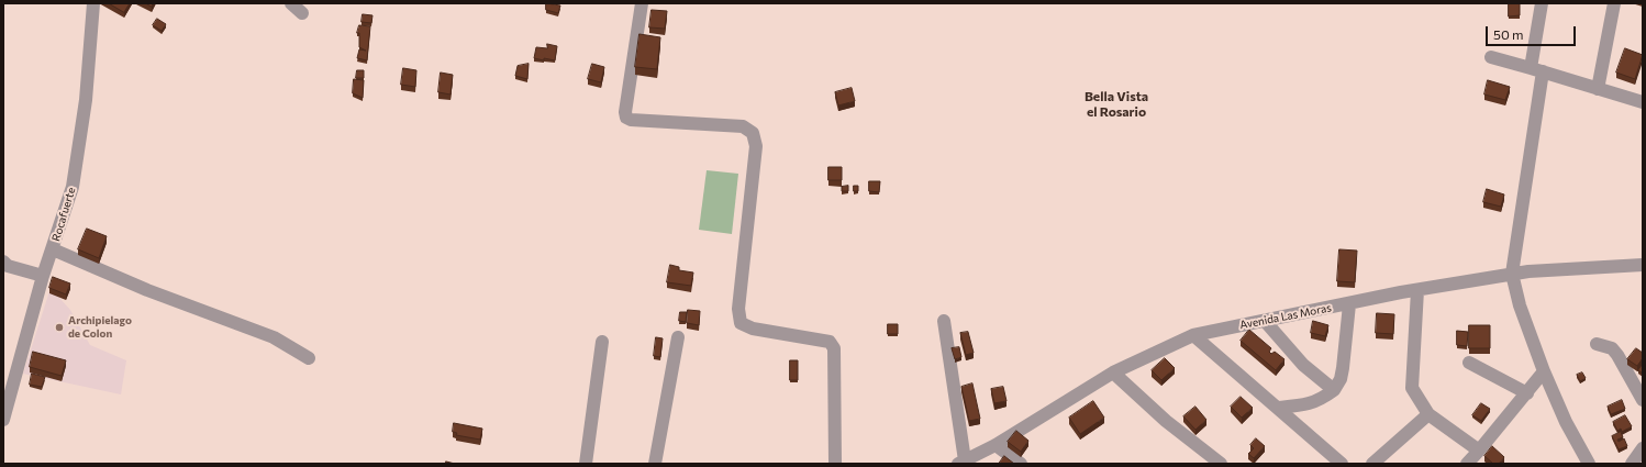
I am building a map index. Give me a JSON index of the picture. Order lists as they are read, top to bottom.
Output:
{
  "streets": {
    "street": ["Rocafuerte", "Avenida Las Moras"]
  },
  "districts": ["Bella Vista el Rosario"],
  "places": ["Archipielago de Colon"],
  "scale_bar": "50 m"
}
